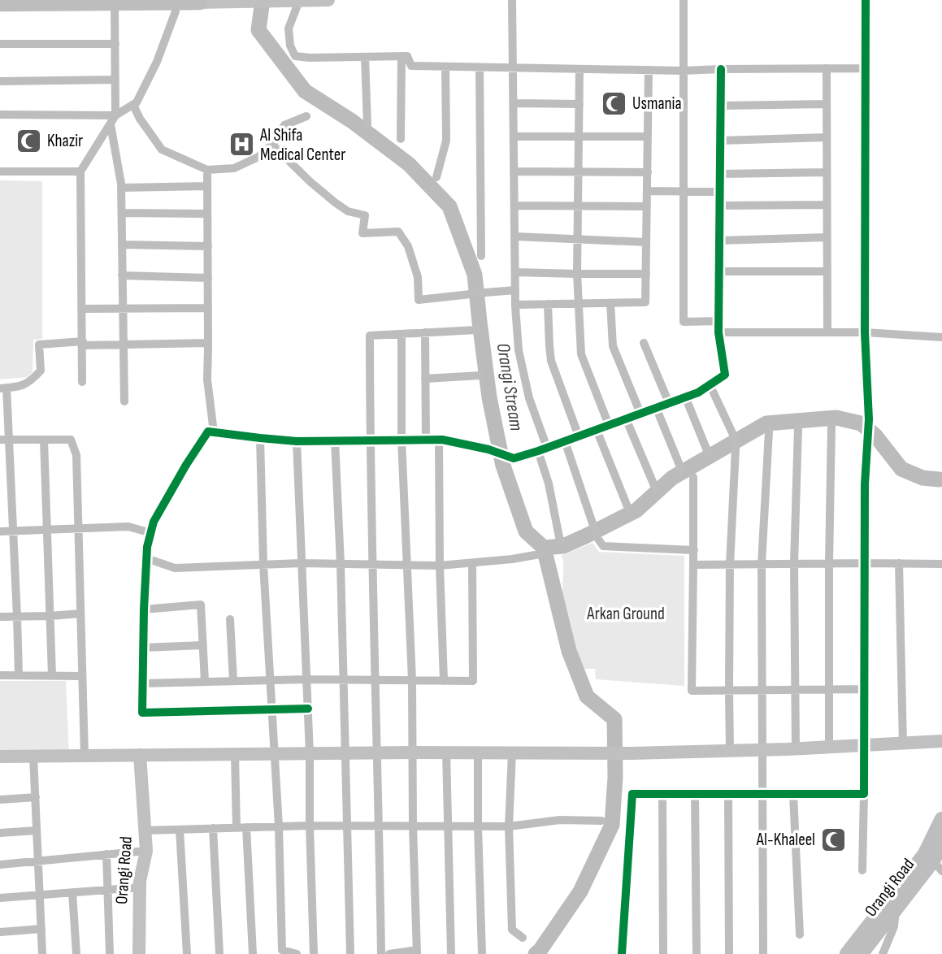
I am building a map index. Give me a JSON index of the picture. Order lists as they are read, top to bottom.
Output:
{
  "streets": {
    "main road": ["Orangi Road"]
  },
  "water": ["Orangi Stream"],
  "parks": ["Arkan Ground"],
  "places": {
    "mosque": ["Usmania", "Khazir", "Al-Khaleel"],
    "hospital": ["Al Shifa Medical Center"]
  }
}
